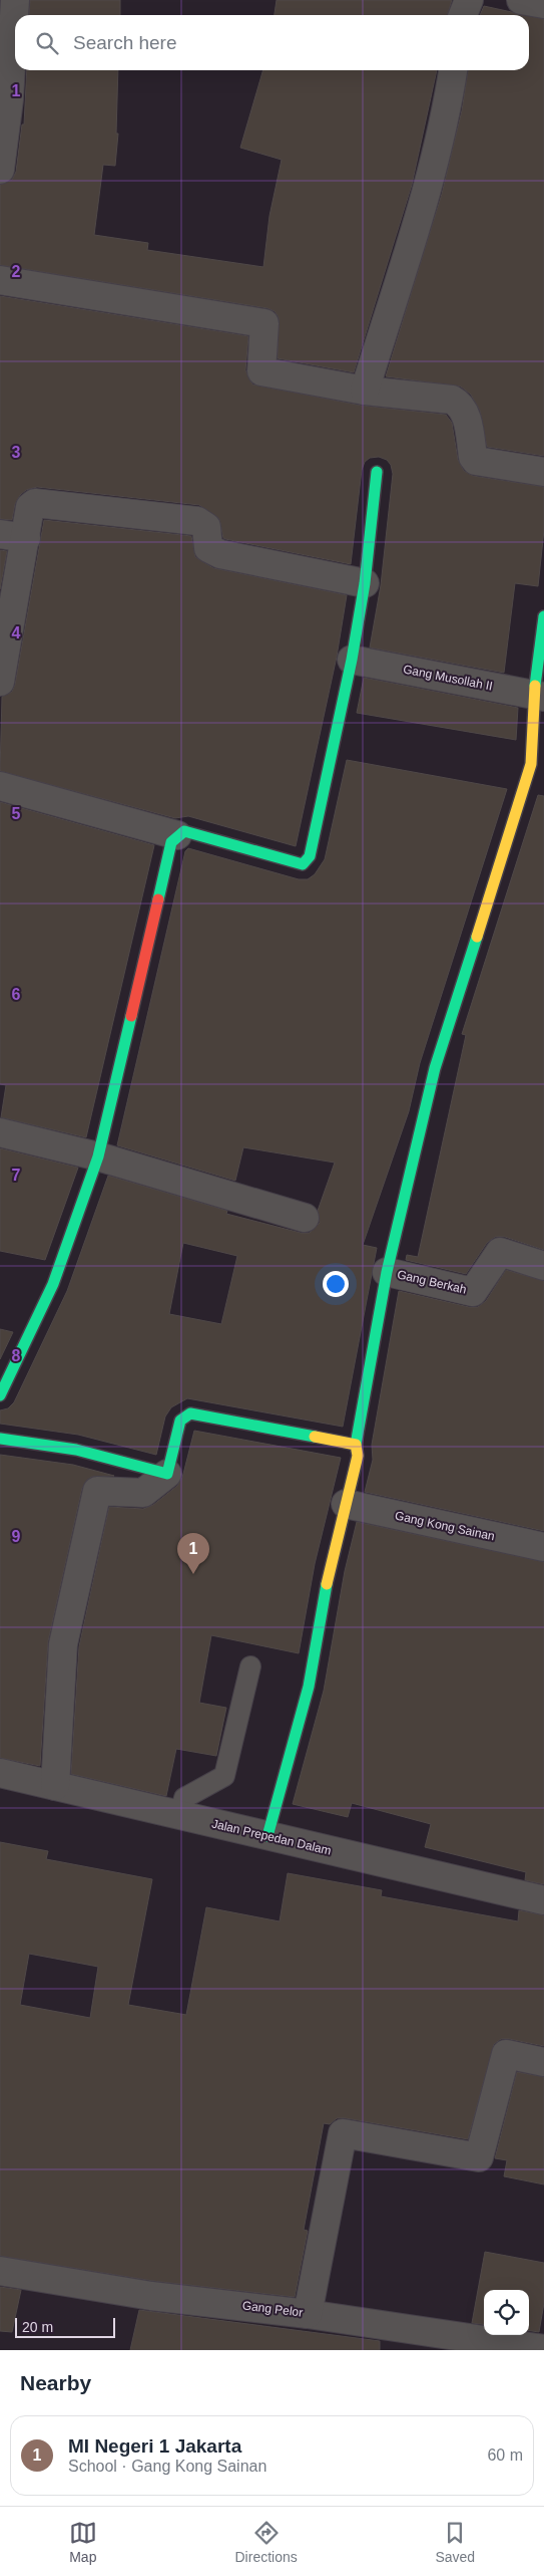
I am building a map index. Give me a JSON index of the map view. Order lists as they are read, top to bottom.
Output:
{
  "streets": {
    "street": [
      "Gang Musollah II",
      "Gang Berkah",
      "Gang Kong Sainan",
      "Jalan Prepedan Dalam",
      "Gang Pelor"
    ]
  },
  "scale_bar": "20 m",
  "page": {
    "search": "Search here",
    "pins": "1",
    "scale": "20 m",
    "heading": "Nearby",
    "list": [
      {
        "mark": "1",
        "name": "MI Negeri 1 Jakarta",
        "note": "School · Gang Kong Sainan",
        "value": "60 m"
      }
    ],
    "nav": ["Map", "Directions", "Saved"]
  },
  "grid": {
    "rows": [
      "1",
      "2",
      "3",
      "4",
      "5",
      "6",
      "7",
      "8",
      "9"
    ]
  }
}
